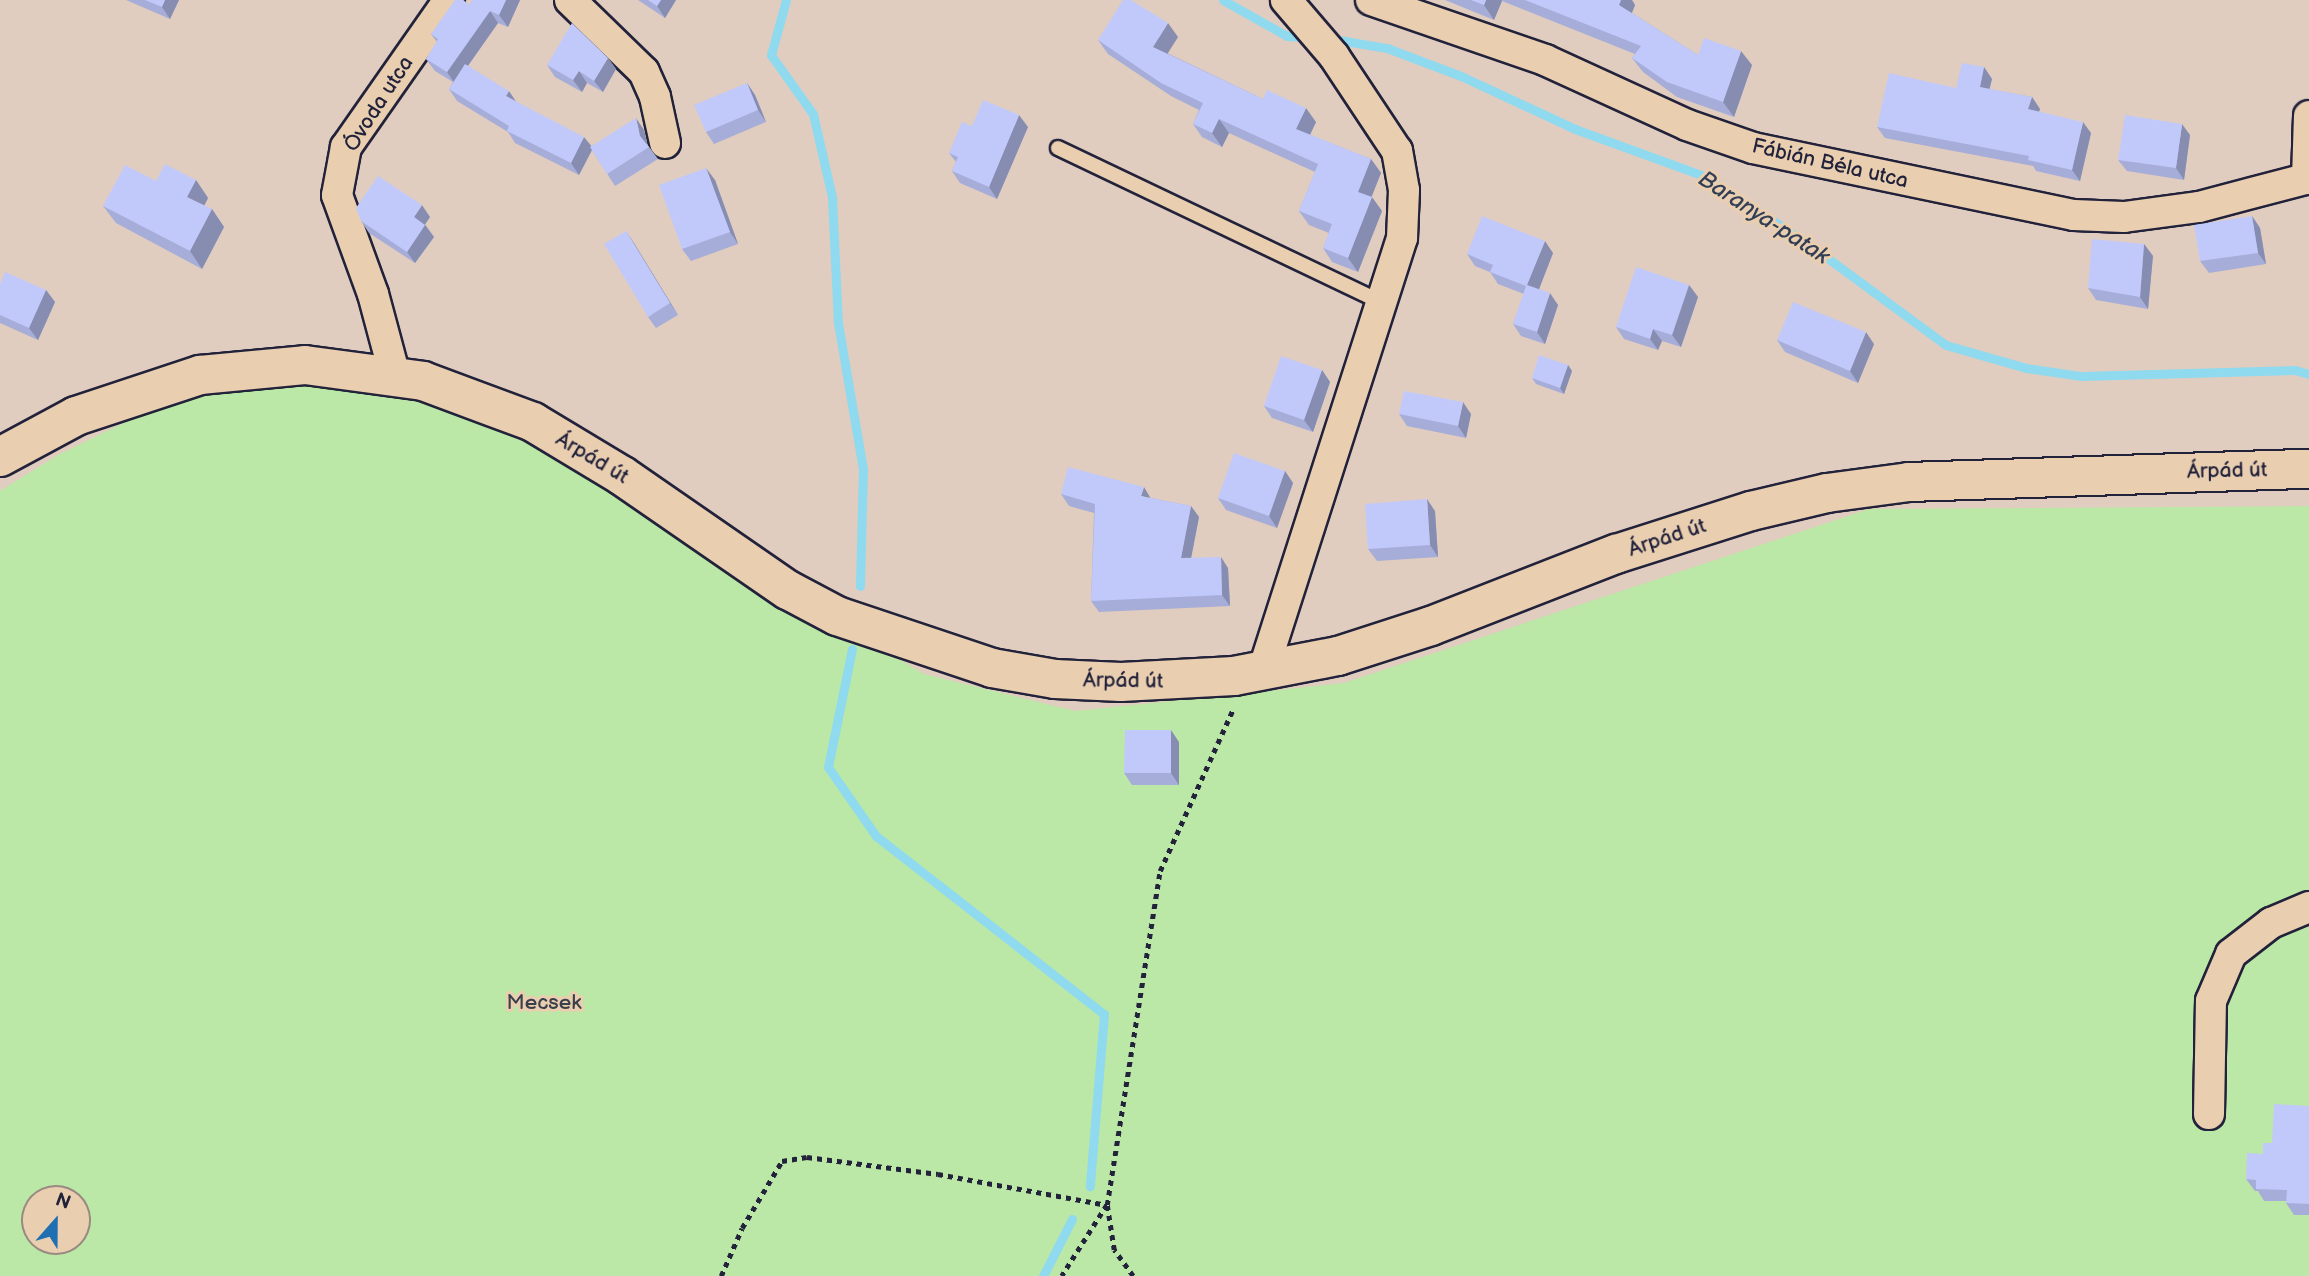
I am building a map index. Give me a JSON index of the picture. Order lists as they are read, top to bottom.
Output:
{
  "streets": {
    "main road": ["Árpád út"],
    "street": ["Óvoda utca", "Fábián Béla utca"]
  },
  "crossings": [
    ["Óvoda utca", "Árpád út"]
  ],
  "water": ["Baranya-patak"],
  "parks": ["Mecsek"],
  "north": "top"
}
